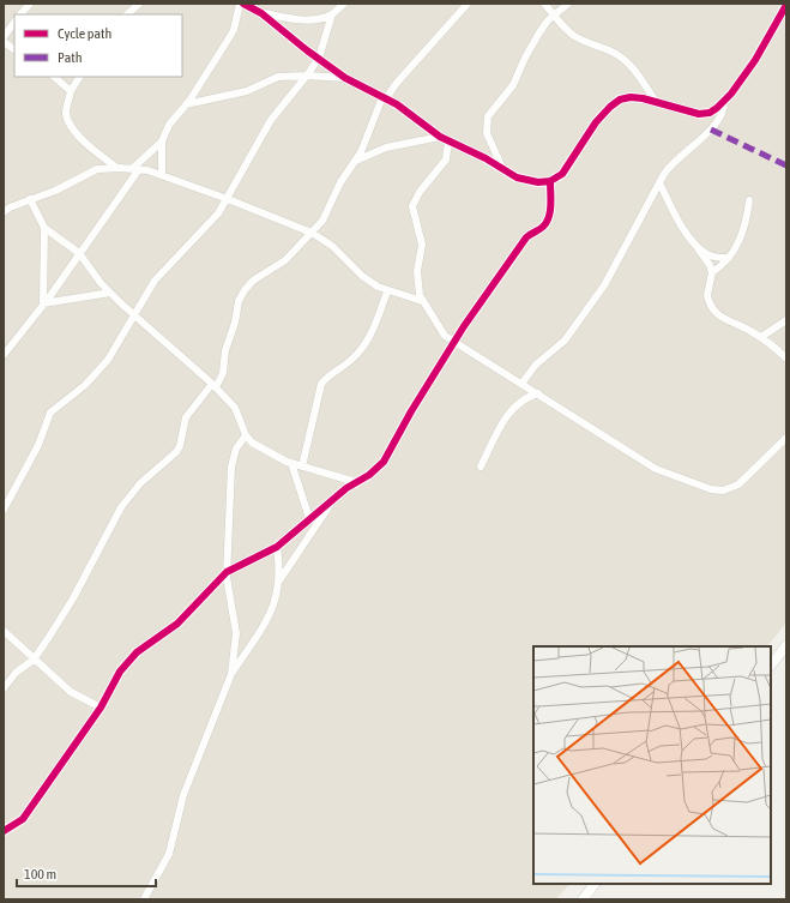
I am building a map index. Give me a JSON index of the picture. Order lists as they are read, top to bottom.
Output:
{
  "legend": ["Cycle path", "Path"],
  "scale_bar": "100 m"
}
